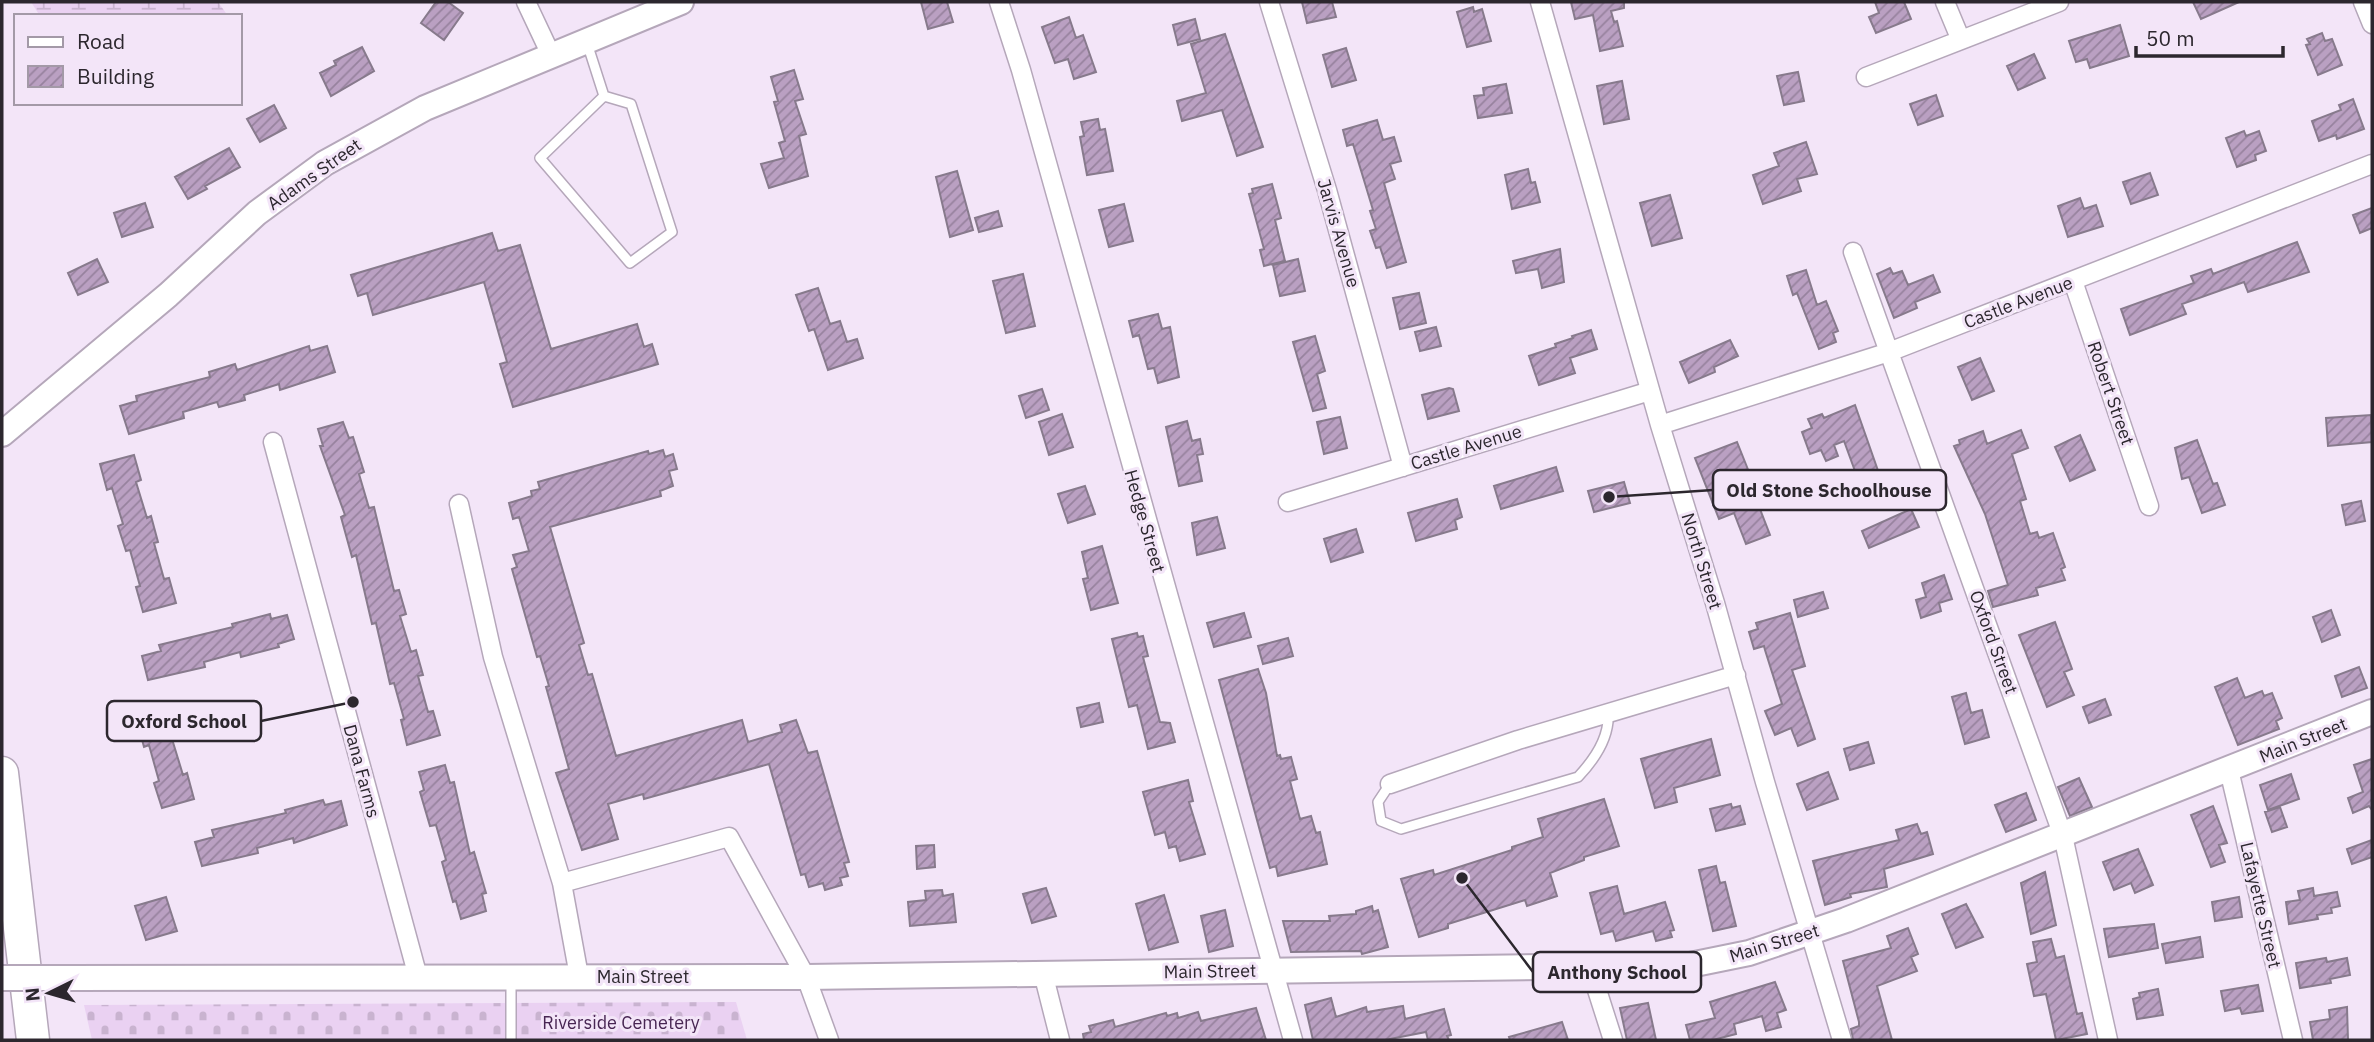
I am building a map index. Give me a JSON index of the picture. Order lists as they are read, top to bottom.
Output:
{
  "streets": {
    "main road": ["Adams Street", "Main Street"],
    "street": [
      "Jarvis Avenue",
      "Castle Avenue",
      "Robert Street",
      "Hedge Street",
      "North Street",
      "Oxford Street",
      "Dana Farms",
      "Lafayette Street"
    ]
  },
  "crossings": [
    ["Jarvis Avenue", "Castle Avenue"],
    ["Castle Avenue", "Robert Street"],
    ["Castle Avenue", "North Street"],
    ["Castle Avenue", "Oxford Street"],
    ["Hedge Street", "Main Street"],
    ["North Street", "Main Street"],
    ["Oxford Street", "Main Street"],
    ["Main Street", "Dana Farms"],
    ["Main Street", "Lafayette Street"]
  ],
  "parks": ["Riverside Cemetery"],
  "places": ["Old Stone Schoolhouse", "Oxford School", "Anthony School"],
  "legend": ["Road", "Building"],
  "scale_bar": "50 m",
  "north": "left"
}
